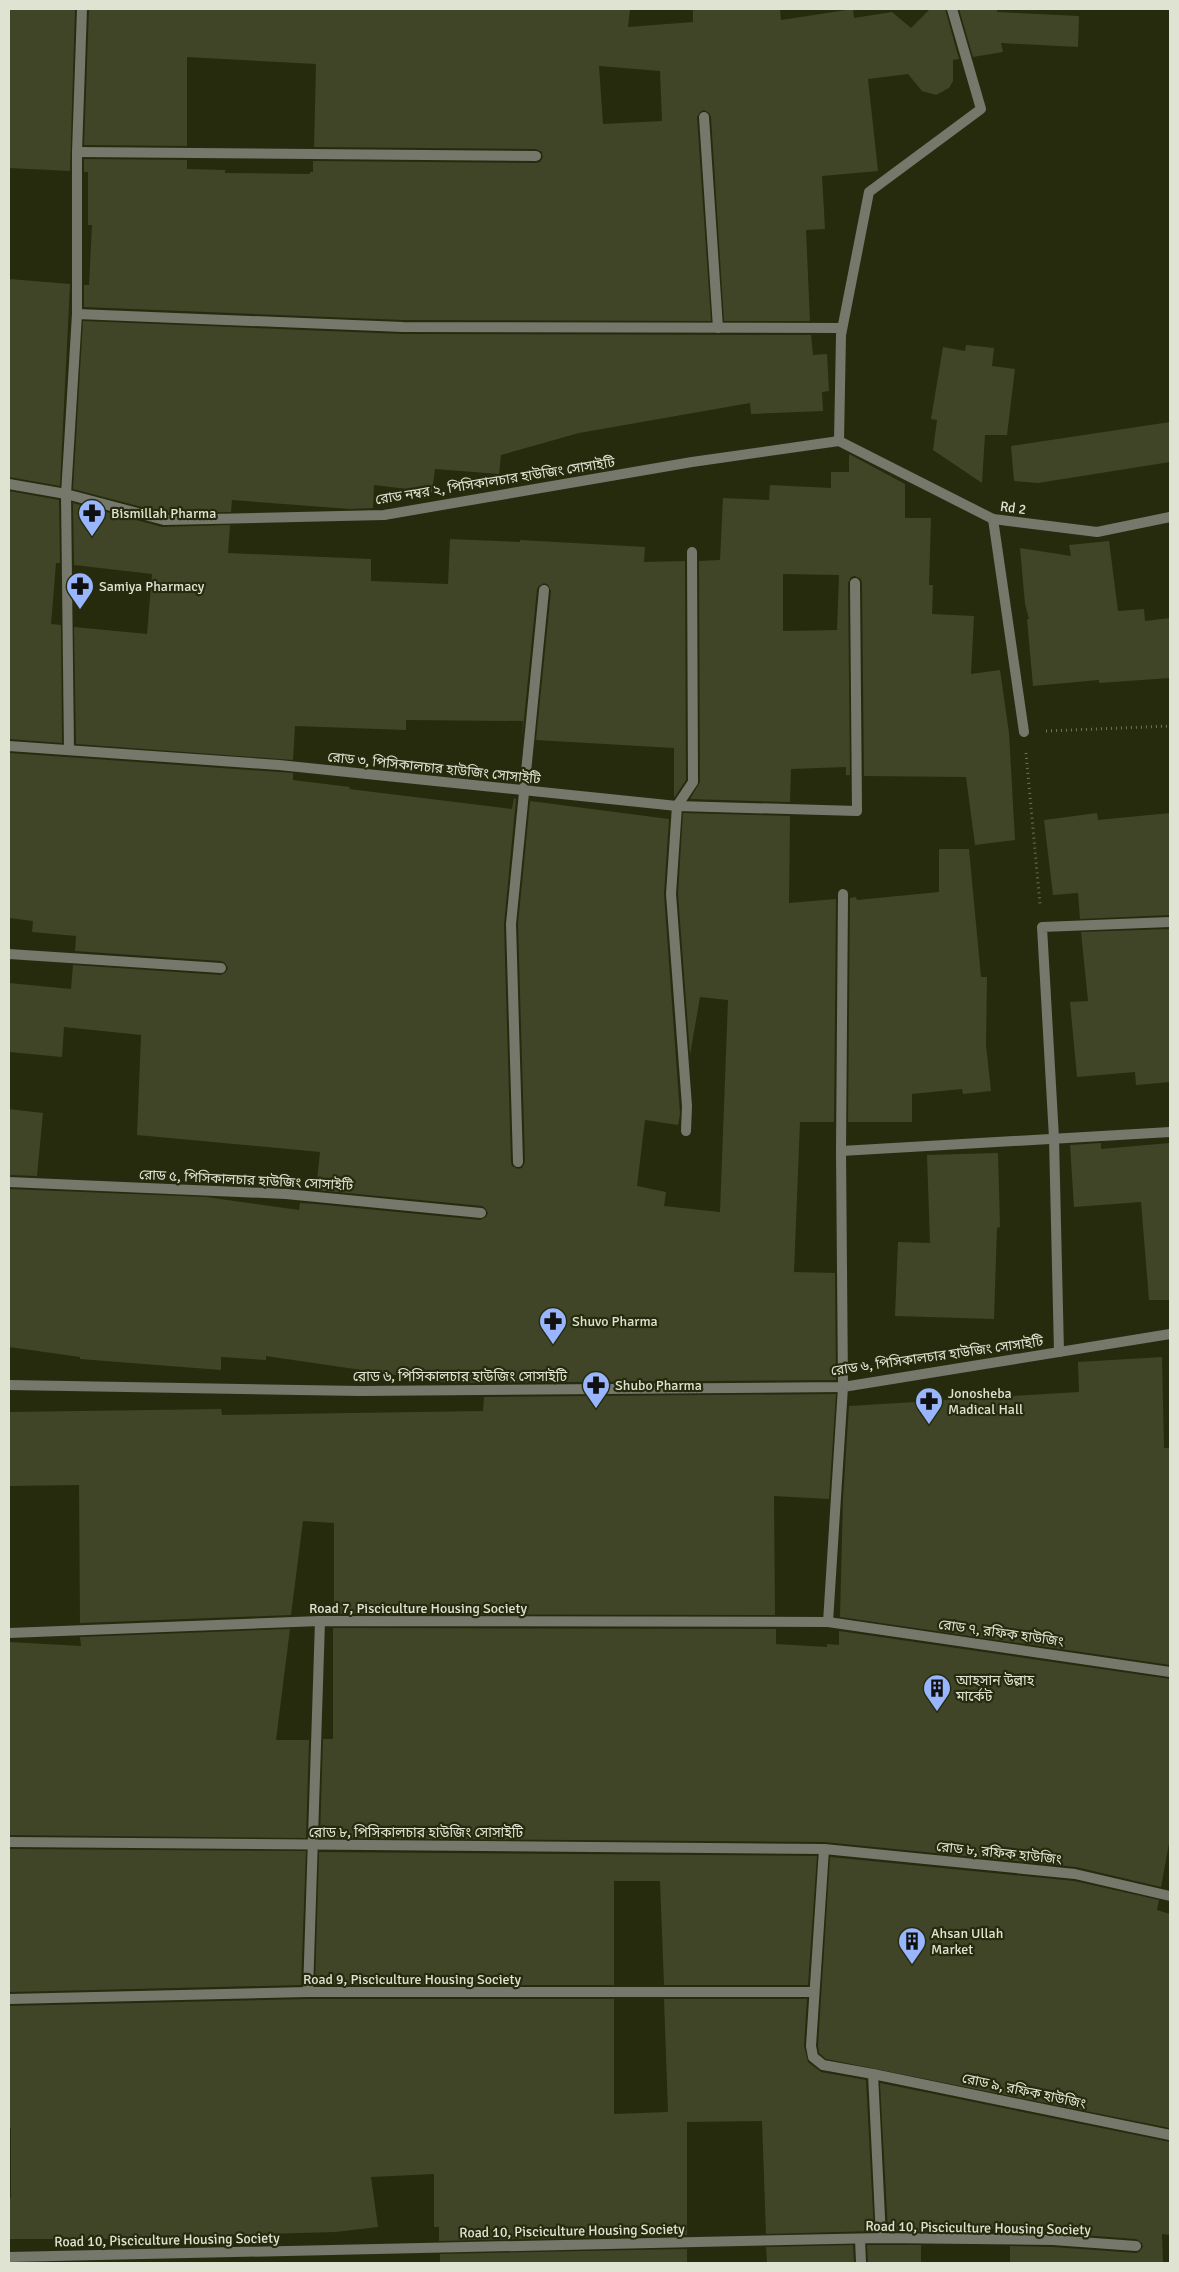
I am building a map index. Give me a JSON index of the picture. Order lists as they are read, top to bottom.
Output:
{
  "streets": {
    "street": [
      "রোড নম্বর ২, পিসিকালচার হাউজিং সোসাইটি",
      "Rd 2",
      "রোড ৩, পিসিকালচার হাউজিং সোসাইটি",
      "রোড ৫, পিসিকালচার হাউজিং সোসাইটি",
      "রোড ৬, পিসিকালচার হাউজিং সোসাইটি",
      "Road 7, Pisciculture Housing Society",
      "রোড ৭, রফিক হাউজিং",
      "রোড ৮, পিসিকালচার হাউজিং সোসাইটি",
      "রোড ৮, রফিক হাউজিং",
      "Road 9, Pisciculture Housing Society",
      "রোড ৯, রফিক হাউজিং",
      "Road 10, Pisciculture Housing Society"
    ]
  },
  "crossings": [
    ["রোড নম্বর ২, পিসিকালচার হাউজিং সোসাইটি", "Rd 2"],
    ["Road 7, Pisciculture Housing Society", "রোড ৭, রফিক হাউজিং"],
    ["রোড ৮, পিসিকালচার হাউজিং সোসাইটি", "রোড ৮, রফিক হাউজিং"],
    ["Road 9, Pisciculture Housing Society", "রোড ৯, রফিক হাউজিং"]
  ],
  "places": {
    "pharmacy": [
      "Bismillah Pharma",
      "Samiya Pharmacy",
      "Shuvo Pharma",
      "Shubo Pharma",
      "Jonosheba Madical Hall"
    ],
    "building": ["আহসান উল্লাহ মার্কেট", "Ahsan Ullah Market"]
  }
}
